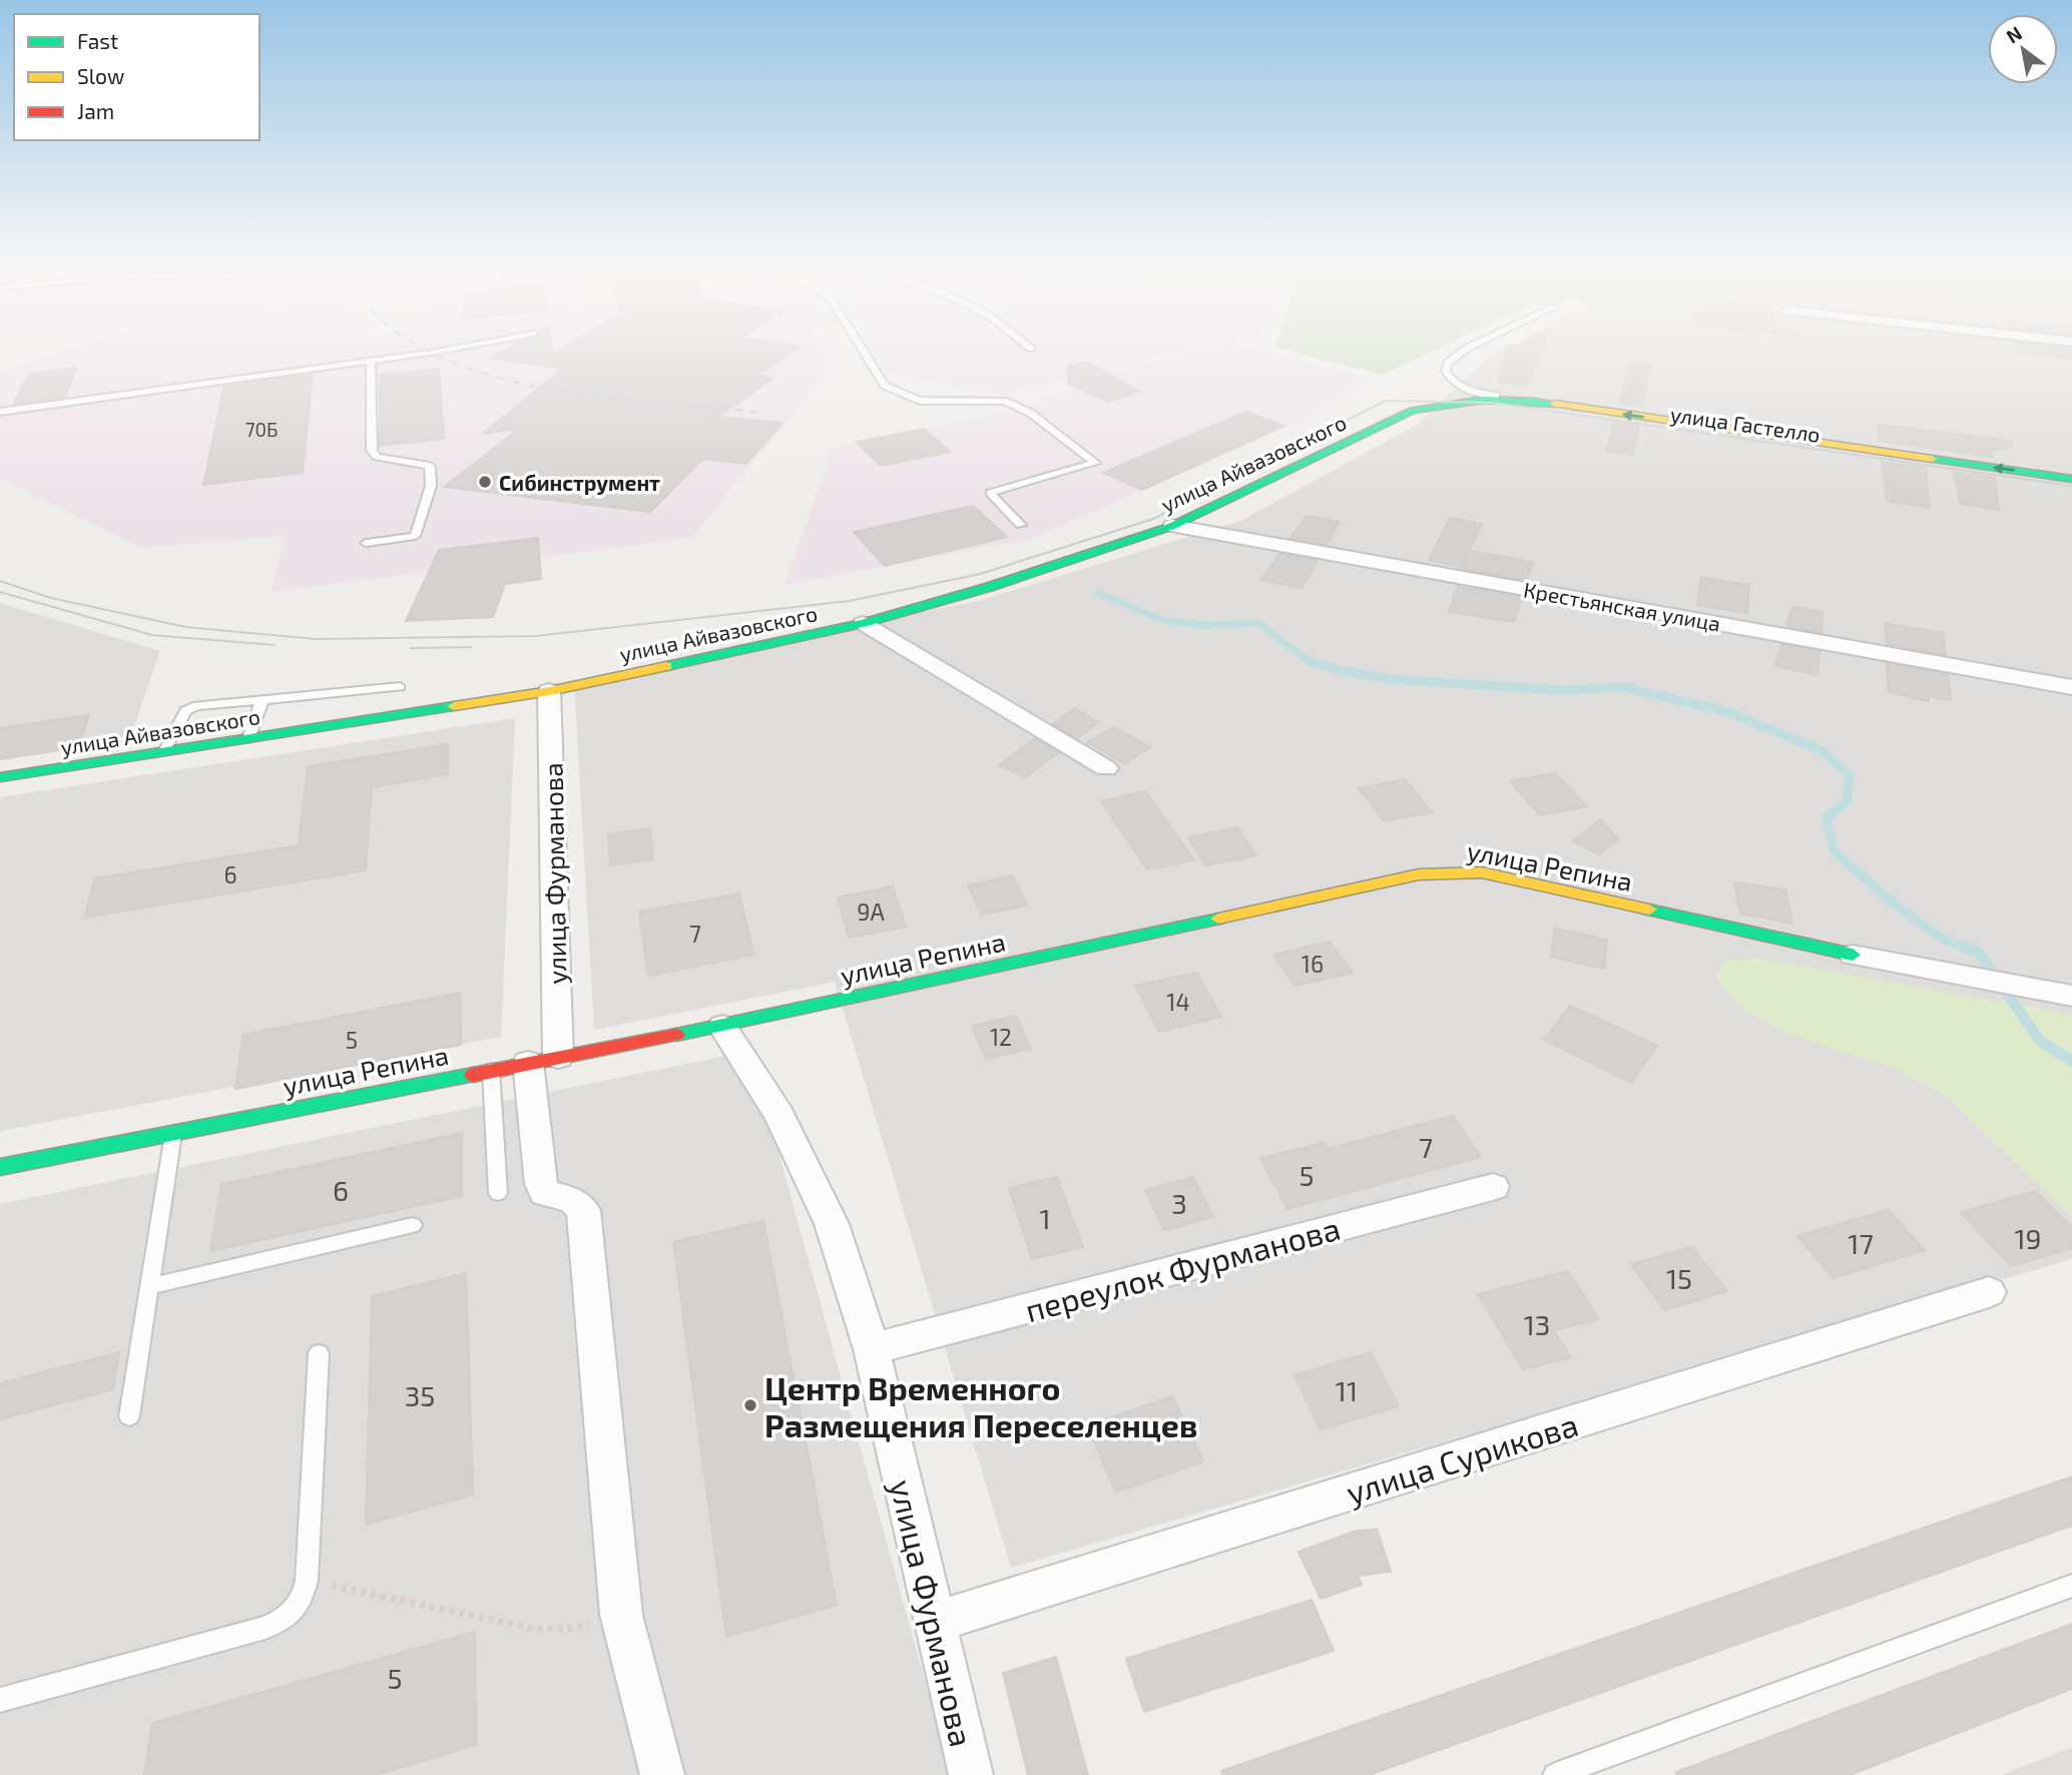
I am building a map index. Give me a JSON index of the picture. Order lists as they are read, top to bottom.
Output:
{
  "streets": {
    "street": [
      "улица Гастелло",
      "улица Айвазовского",
      "Крестьянская улица",
      "улица Репина",
      "улица Фурманова",
      "переулок Фурманова",
      "улица Сурикова"
    ]
  },
  "crossings": [
    ["улица Гастелло", "улица Айвазовского"],
    ["улица Айвазовского", "Крестьянская улица"],
    ["улица Айвазовского", "улица Фурманова"],
    ["улица Репина", "улица Фурманова"],
    ["улица Фурманова", "переулок Фурманова"],
    ["улица Фурманова", "улица Сурикова"]
  ],
  "places": ["Сибинструмент", "Центр Временного Размещения Переселенцев"],
  "house_numbers": [
    "70Б",
    "6",
    "9А",
    "7",
    "16",
    "14",
    "12",
    "5",
    "7",
    "5",
    "6",
    "3",
    "1",
    "19",
    "17",
    "15",
    "13",
    "11",
    "35",
    "5"
  ],
  "legend": ["Fast", "Slow", "Jam"],
  "north": "top left"
}
